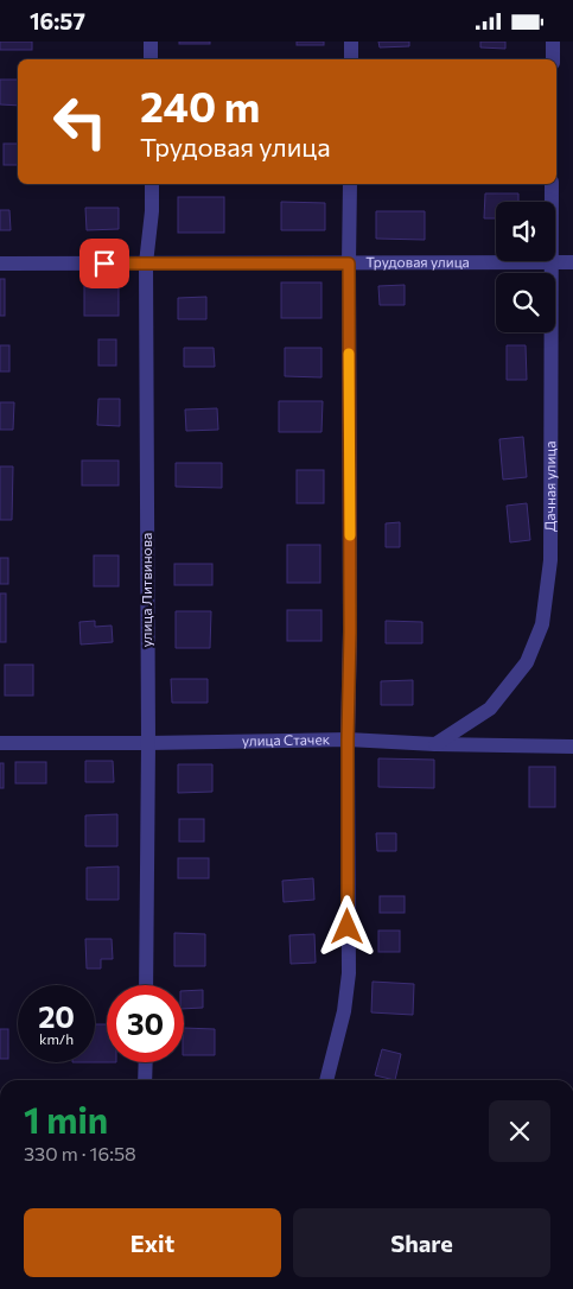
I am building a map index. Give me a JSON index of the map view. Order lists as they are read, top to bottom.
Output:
{
  "streets": {
    "street": [
      "Трудовая улица",
      "Дачная улица",
      "улица Литвинова",
      "улица Стачек"
    ]
  },
  "crossings": [
    ["Трудовая улица", "Дачная улица"],
    ["Трудовая улица", "улица Литвинова"],
    ["Дачная улица", "улица Стачек"],
    ["улица Литвинова", "улица Стачек"]
  ],
  "page": {
    "status": "16:57",
    "turn": ["240 m", "Трудовая улица"],
    "speed": "20 km/h",
    "limit": "30",
    "heading": ["1 min", "330 m · 16:58"],
    "buttons": ["Exit", "Share"]
  }
}
